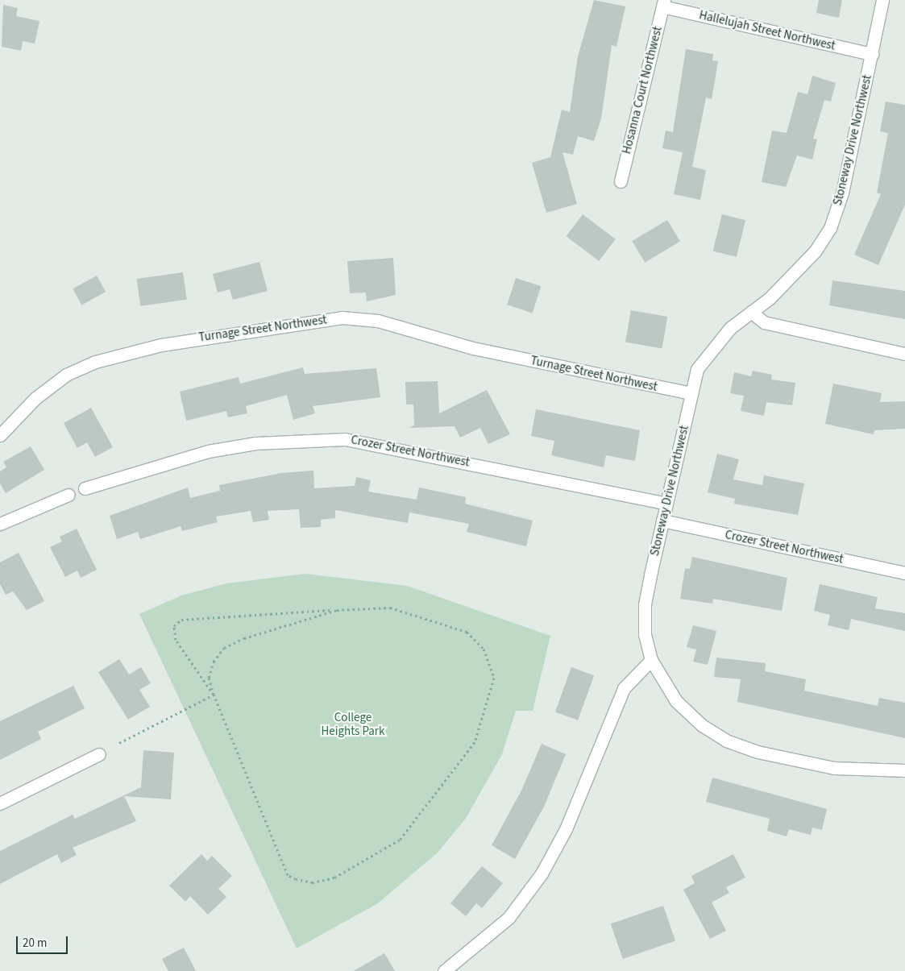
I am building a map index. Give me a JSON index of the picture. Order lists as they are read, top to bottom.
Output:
{
  "streets": {
    "street": [
      "Hallelujah Street Northwest",
      "Hosanna Court Northwest",
      "Stoneway Drive Northwest",
      "Turnage Street Northwest",
      "Crozer Street Northwest"
    ]
  },
  "crossings": [
    ["Hallelujah Street Northwest", "Hosanna Court Northwest"],
    ["Hallelujah Street Northwest", "Stoneway Drive Northwest"],
    ["Stoneway Drive Northwest", "Turnage Street Northwest"],
    ["Stoneway Drive Northwest", "Crozer Street Northwest"]
  ],
  "parks": ["College Heights Park"],
  "scale_bar": "20 m"
}
